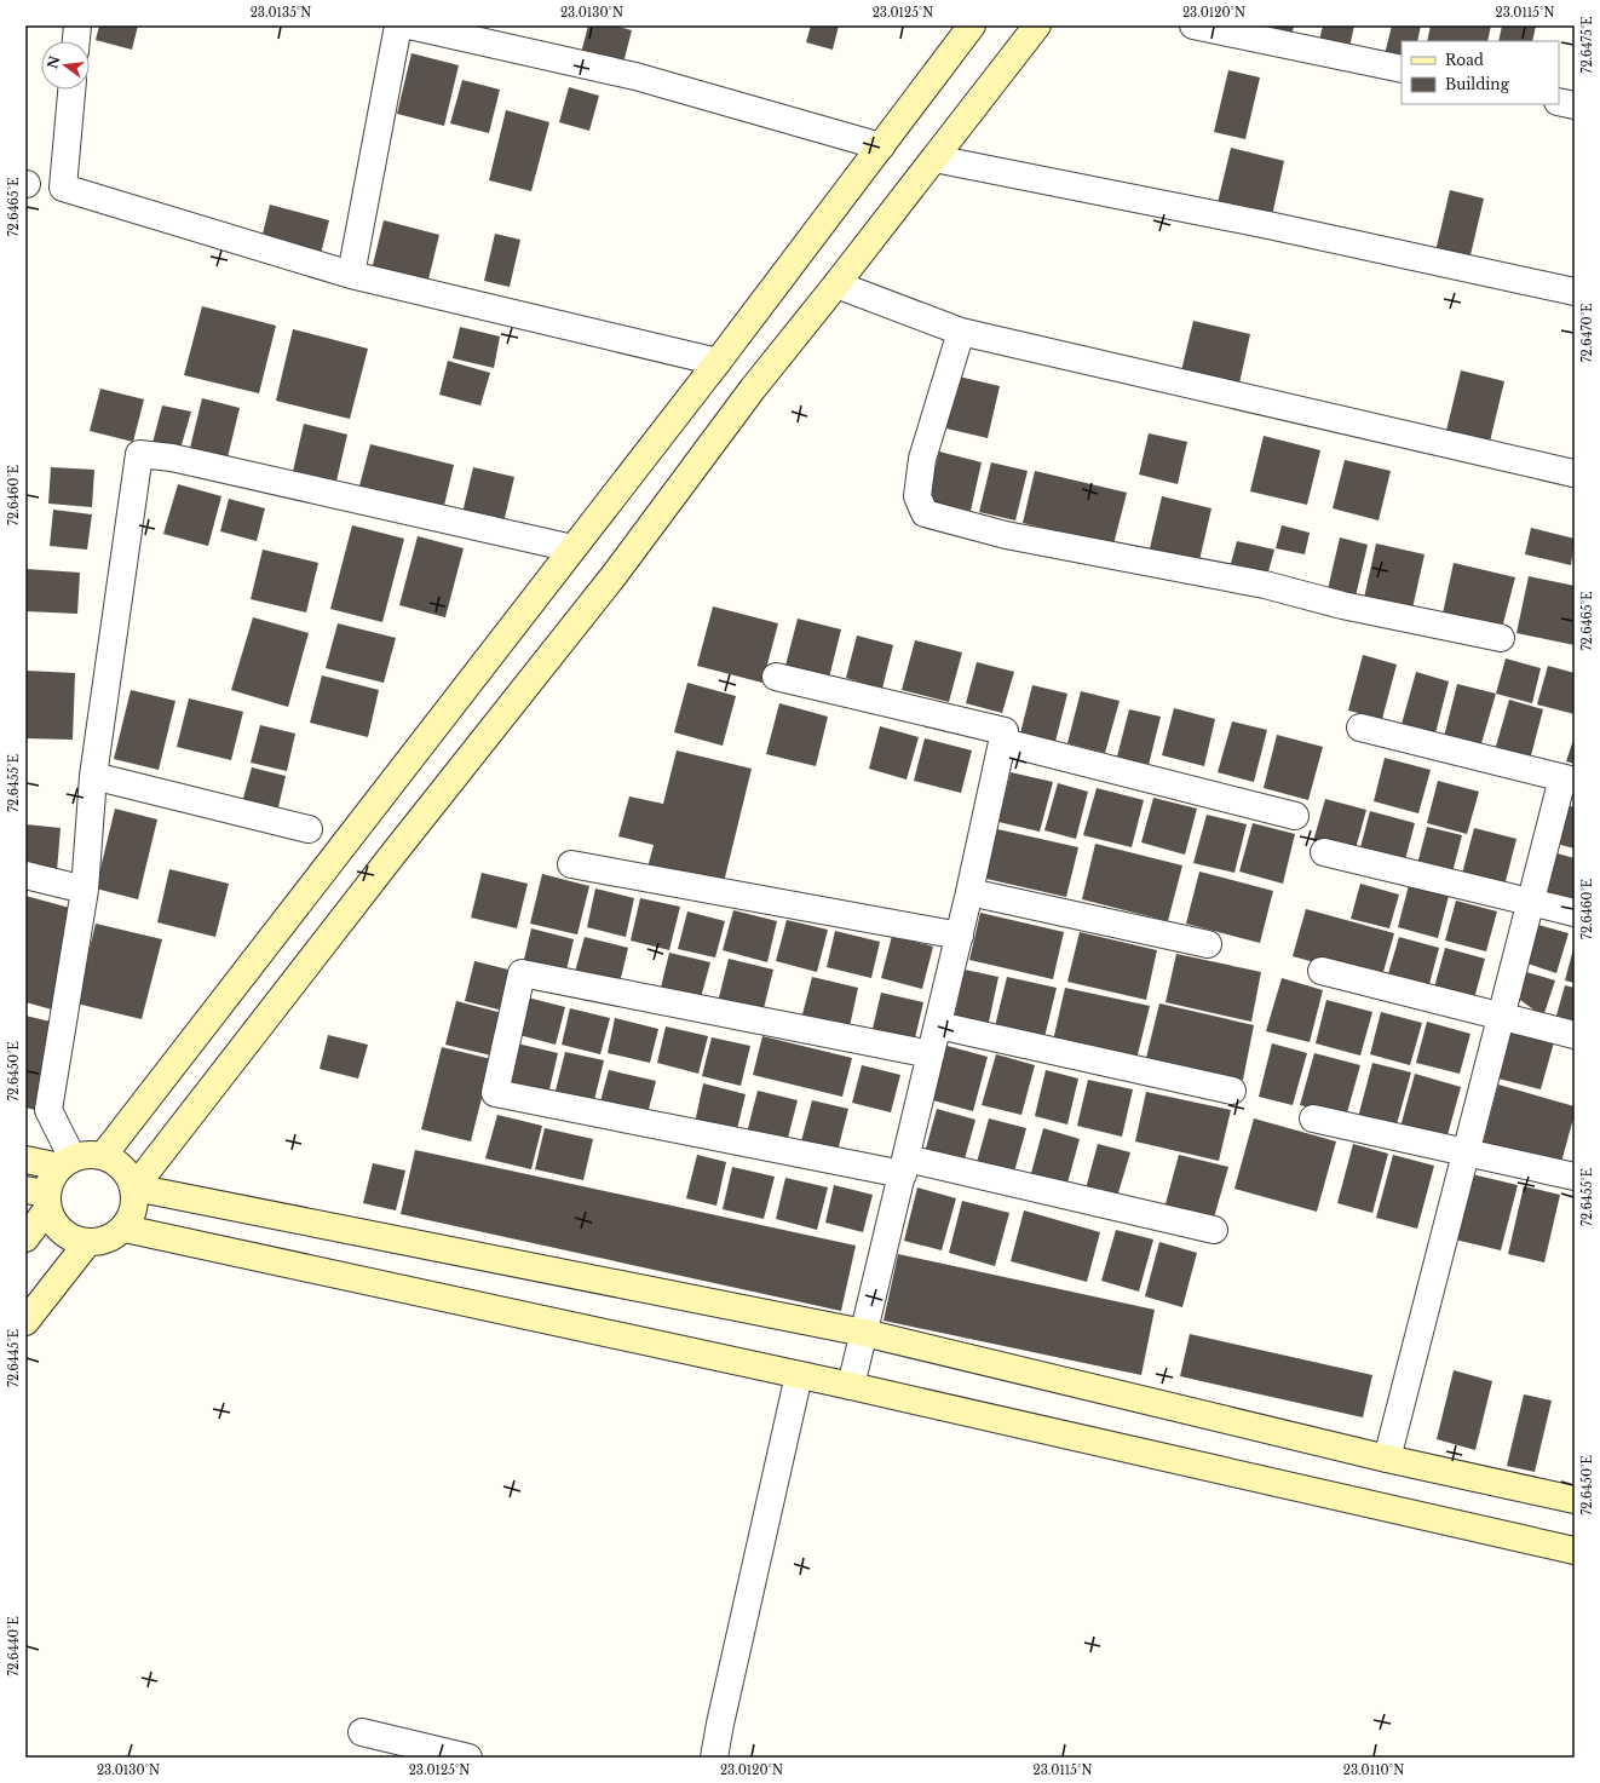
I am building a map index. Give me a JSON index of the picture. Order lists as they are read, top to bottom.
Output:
{
  "legend": ["Road", "Building"],
  "north": "left",
  "coordinates": [
    "23.0135°N",
    "23.0130°N",
    "23.0125°N",
    "23.0120°N",
    "23.0115°N",
    "72.6475°E",
    "72.6465°E",
    "72.6470°E",
    "72.6460°E",
    "72.6455°E",
    "72.6450°E",
    "72.6445°E",
    "72.6440°E",
    "23.0110°N"
  ]
}
